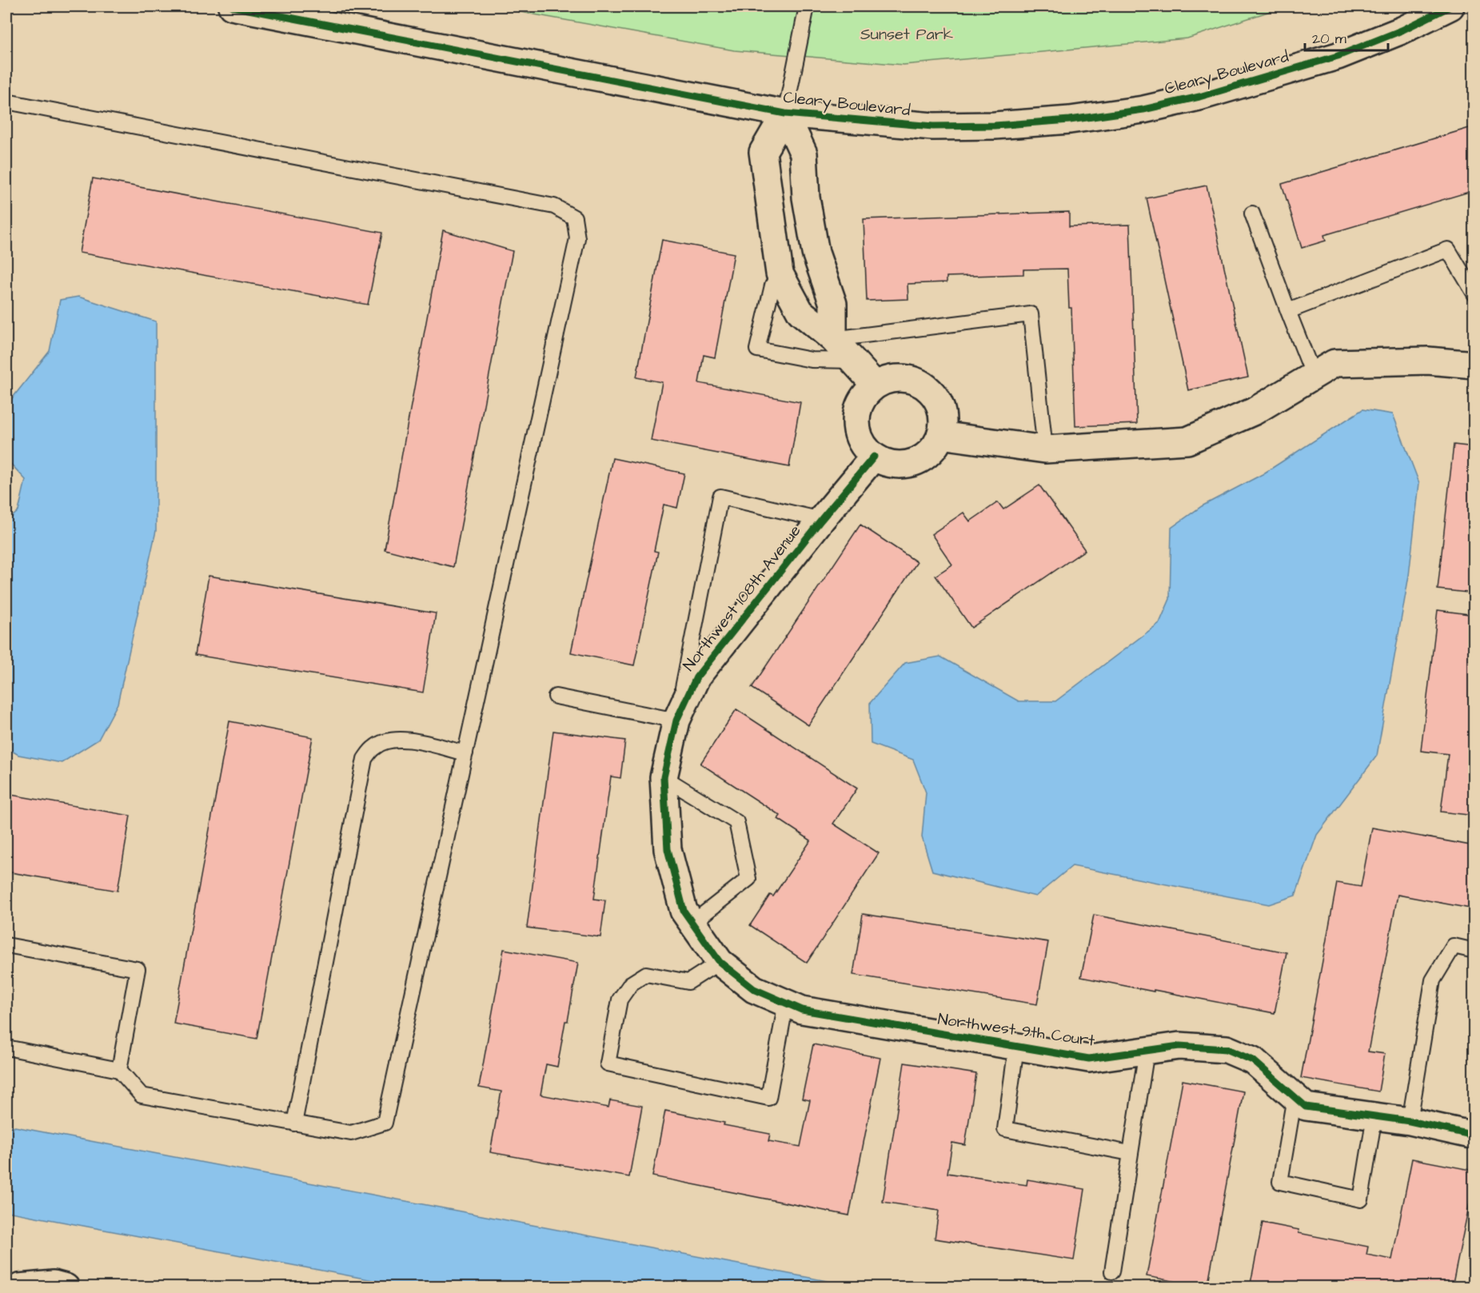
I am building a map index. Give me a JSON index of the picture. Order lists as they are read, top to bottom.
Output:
{
  "streets": {
    "street": ["Cleary Boulevard", "Northwest 108th Avenue", "Northwest 9th Court"]
  },
  "crossings": [
    ["Northwest 108th Avenue", "Northwest 9th Court"]
  ],
  "parks": ["Sunset Park"],
  "scale_bar": "20 m"
}
